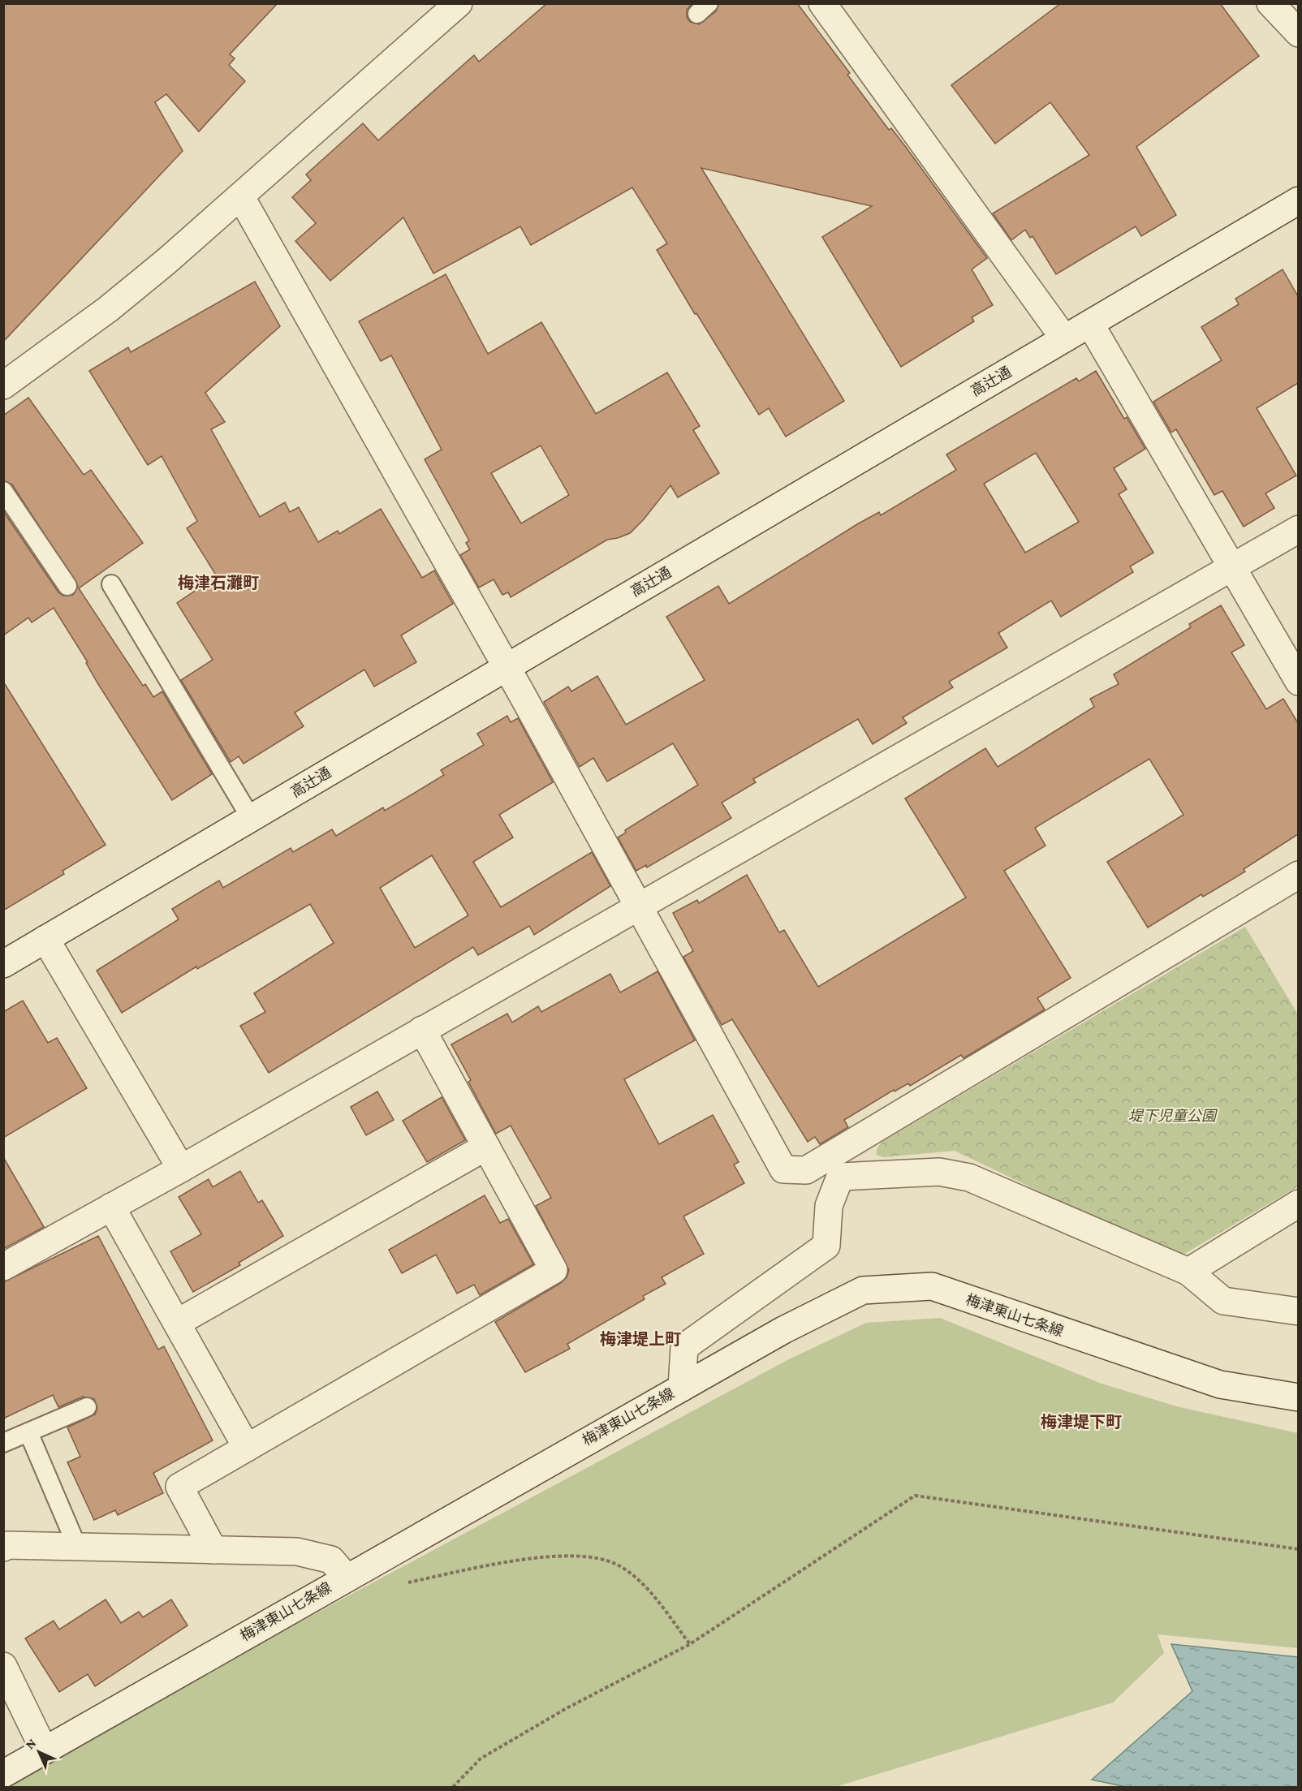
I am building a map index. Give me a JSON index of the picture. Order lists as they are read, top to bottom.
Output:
{
  "streets": {
    "street": ["高辻通", "梅津東山七条線"]
  },
  "districts": ["梅津石灘町", "梅津堤上町", "梅津堤下町"],
  "parks": ["堤下児童公園"],
  "north": "top left"
}
